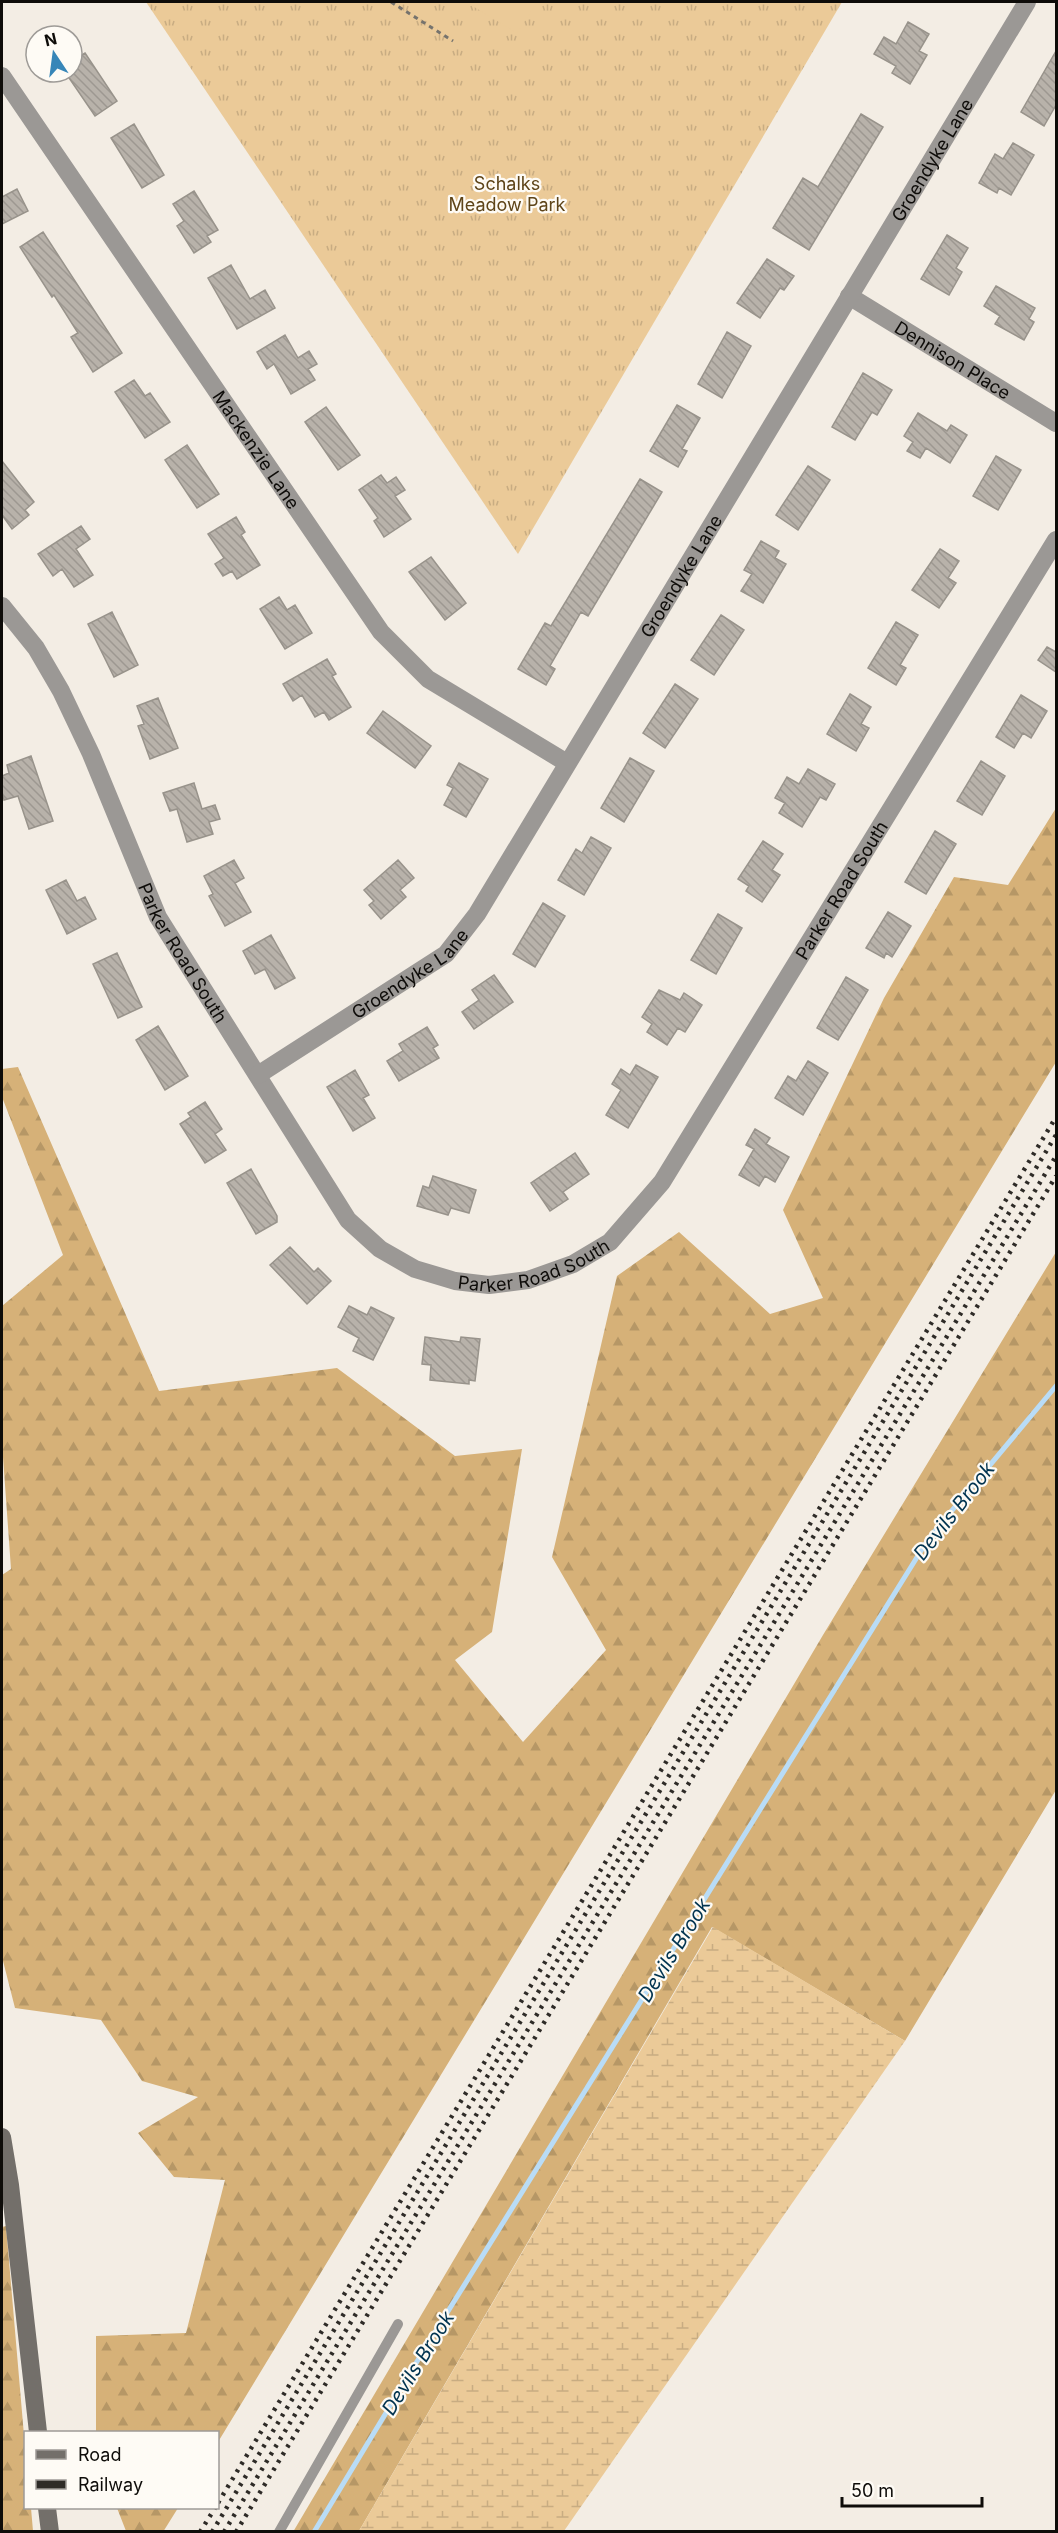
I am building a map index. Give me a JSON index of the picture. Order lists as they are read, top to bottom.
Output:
{
  "streets": {
    "street": [
      "Groendyke Lane",
      "Dennison Place",
      "Mackenzie Lane",
      "Parker Road South"
    ]
  },
  "crossings": [
    ["Groendyke Lane", "Dennison Place"],
    ["Groendyke Lane", "Mackenzie Lane"],
    ["Groendyke Lane", "Parker Road South"]
  ],
  "water": ["Devils Brook"],
  "parks": ["Schalks Meadow Park"],
  "legend": ["Road", "Railway"],
  "scale_bar": "50 m",
  "north": "top"
}
